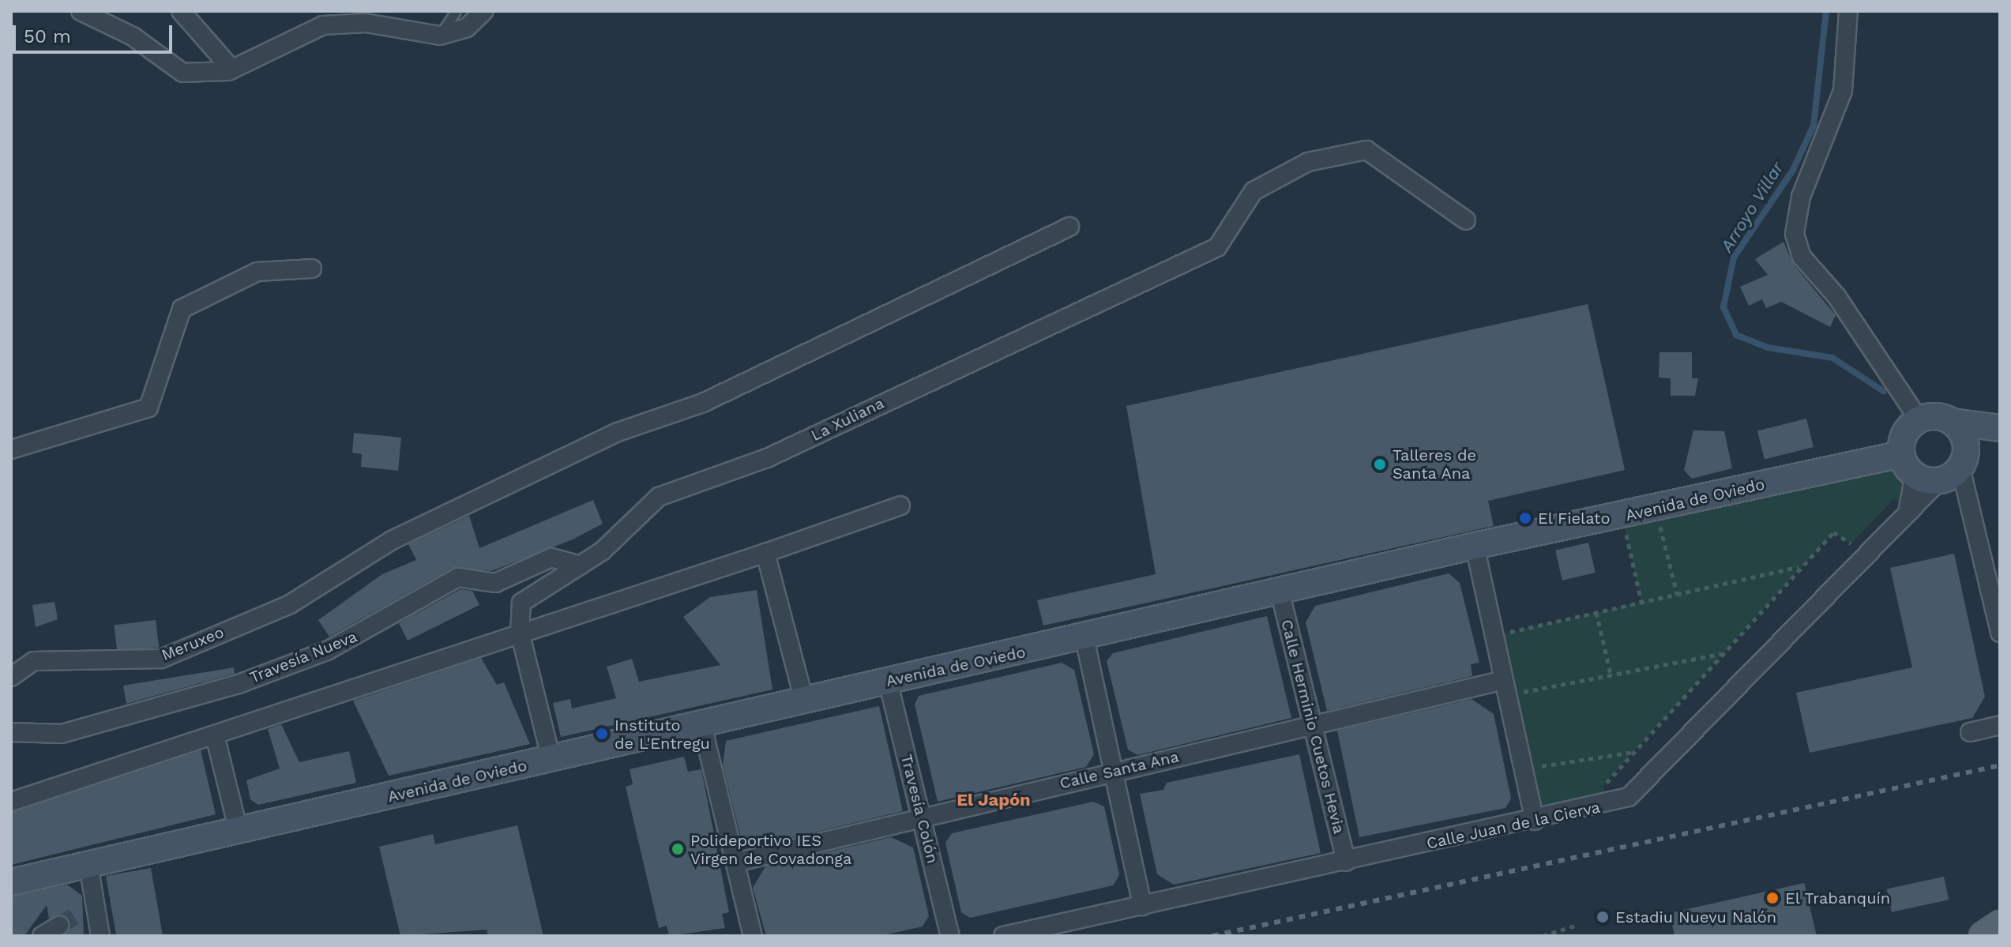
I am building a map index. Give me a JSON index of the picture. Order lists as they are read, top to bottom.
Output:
{
  "streets": {
    "street": [
      "La Xuliana",
      "Avenida de Oviedo",
      "Meruxeo",
      "Travesía Nueva",
      "Calle Herminio Cuetos Hevia",
      "Calle Santa Ana",
      "Travesía Colón",
      "Calle Juan de la Cierva"
    ]
  },
  "crossings": [
    ["La Xuliana", "Travesía Nueva"],
    ["Avenida de Oviedo", "Calle Herminio Cuetos Hevia"],
    ["Avenida de Oviedo", "Travesía Colón"],
    ["Avenida de Oviedo", "Calle Juan de la Cierva"],
    ["Calle Herminio Cuetos Hevia", "Calle Santa Ana"],
    ["Calle Herminio Cuetos Hevia", "Calle Juan de la Cierva"],
    ["Calle Santa Ana", "Travesía Colón"]
  ],
  "districts": ["El Japón"],
  "water": ["Arroyo Villar"],
  "places": [
    "Talleres de Santa Ana",
    "El Fielato",
    "Instituto de L'Entregu",
    "Polideportivo IES Virgen de Covadonga",
    "El Trabanquín",
    "Estadiu Nuevu Nalón"
  ],
  "scale_bar": "50 m"
}
